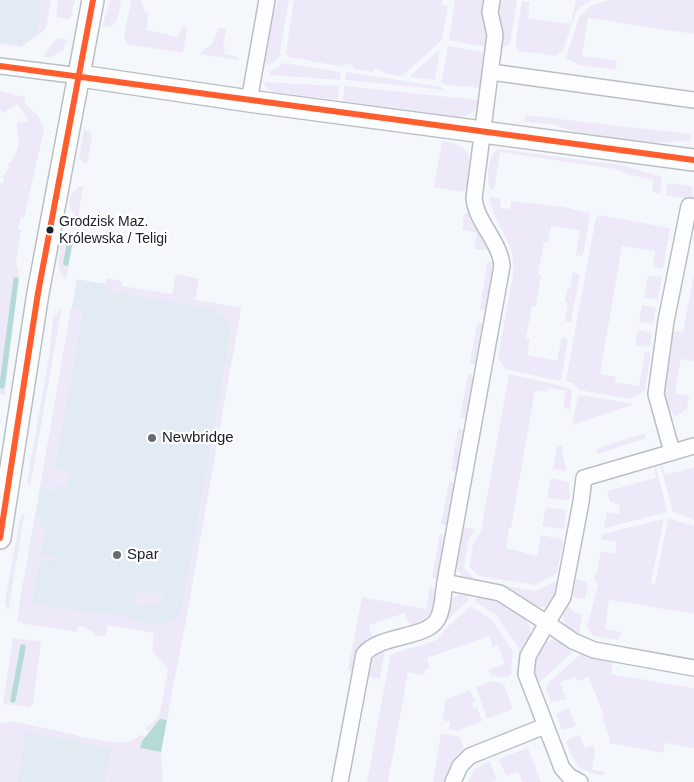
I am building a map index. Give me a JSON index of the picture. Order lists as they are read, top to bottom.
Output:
{
  "places": ["Grodzisk Maz. Królewska / Teligi", "Newbridge", "Spar"]
}
